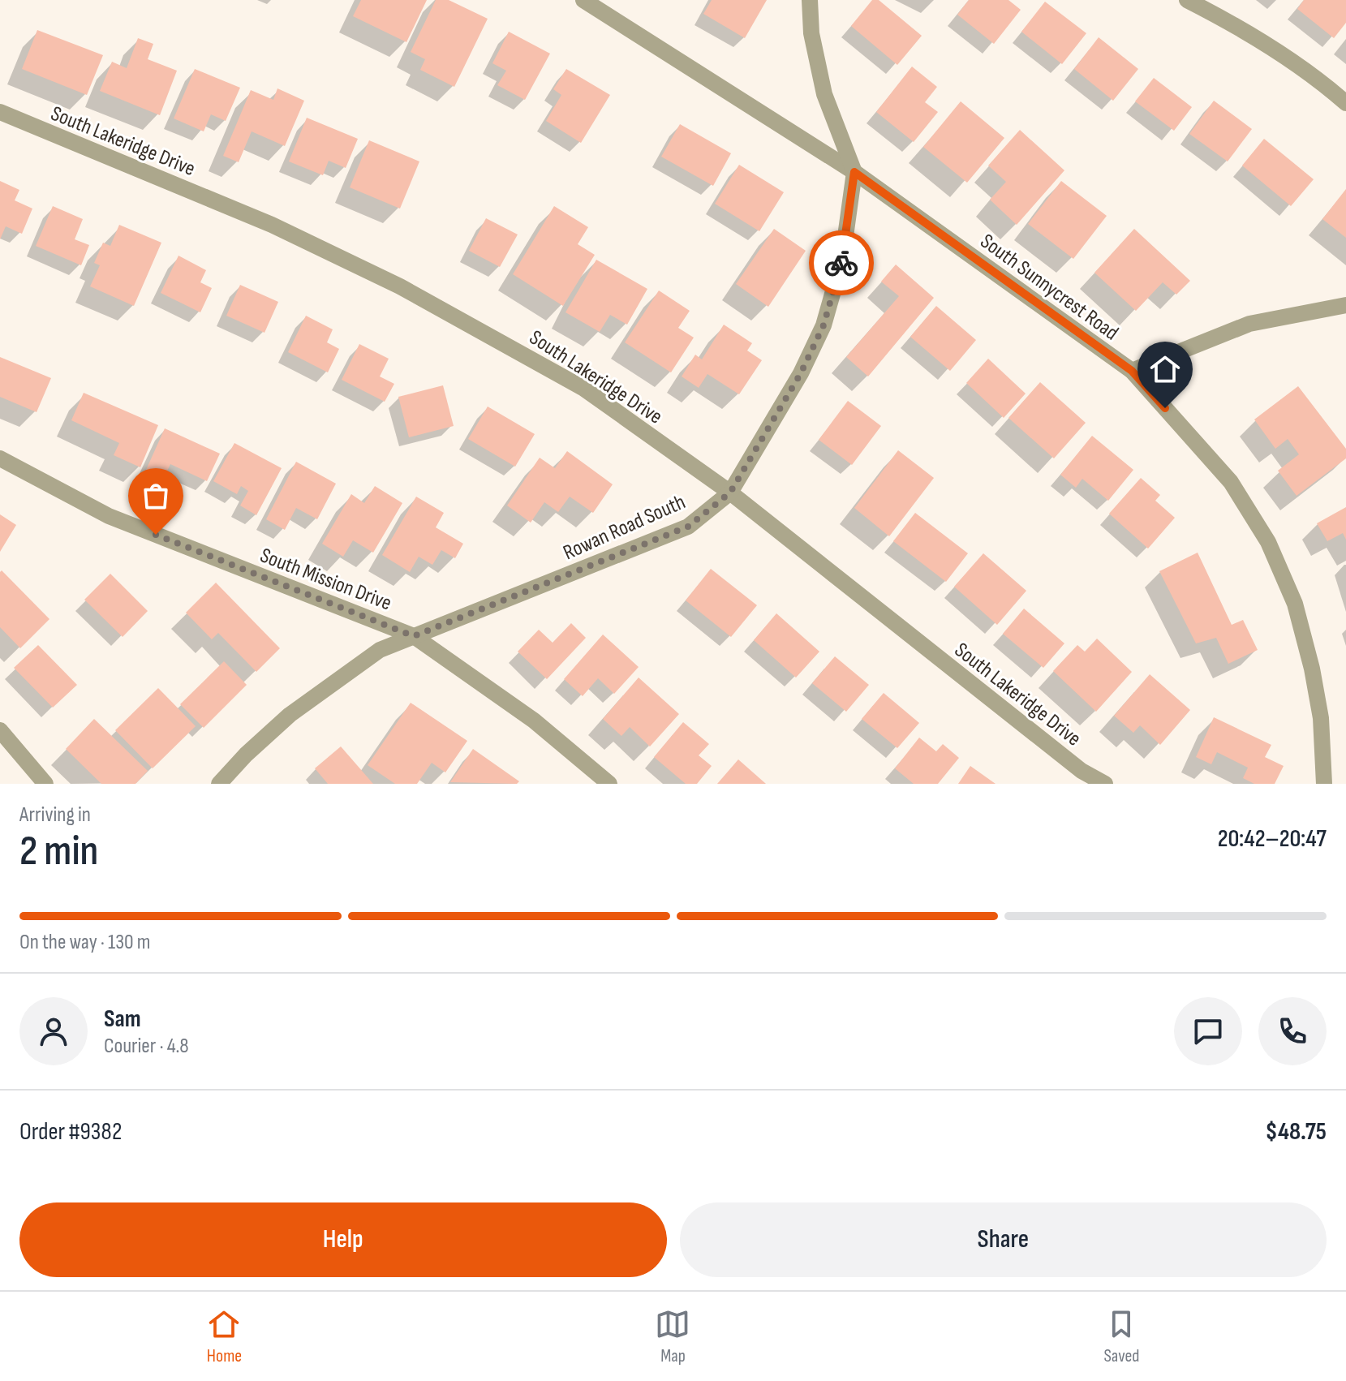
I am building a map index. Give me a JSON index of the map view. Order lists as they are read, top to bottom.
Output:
{
  "streets": {
    "street": [
      "South Lakeridge Drive",
      "South Sunnycrest Road",
      "Rowan Road South",
      "South Mission Drive"
    ]
  },
  "crossings": [
    ["South Lakeridge Drive", "Rowan Road South"],
    ["South Sunnycrest Road", "Rowan Road South"],
    ["Rowan Road South", "South Mission Drive"]
  ],
  "page": {
    "heading": ["2 min", "Arriving in", "20:42–20:47"],
    "panel": [
      "Sam",
      "Courier · 4.8",
      "Order #9382",
      "$48.75"
    ],
    "bar": "On the way · 130 m",
    "buttons": ["Help", "Share"],
    "tabs": ["Home", "Map", "Saved"]
  }
}
